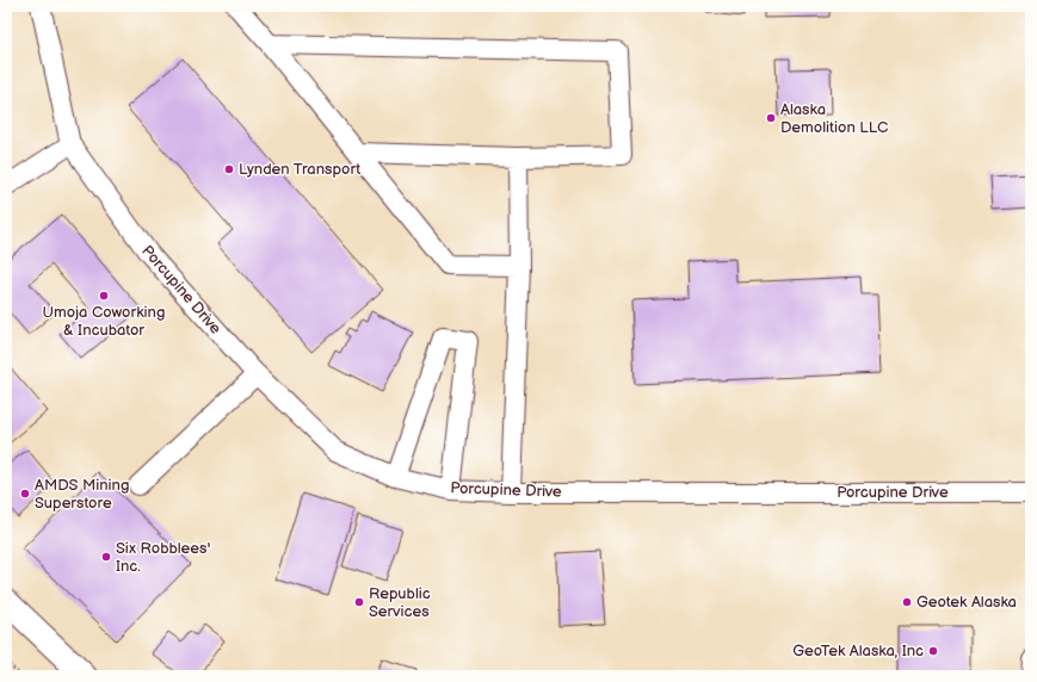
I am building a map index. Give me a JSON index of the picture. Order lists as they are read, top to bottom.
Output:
{
  "streets": {
    "street": ["Porcupine Drive"]
  },
  "places": [
    "Alaska Demolition LLC",
    "Lynden Transport",
    "Umoja Coworking & Incubator",
    "AMDS Mining Superstore",
    "Six Robblees' Inc.",
    "Republic Services",
    "Geotek Alaska",
    "GeoTek Alaska, Inc"
  ]
}
